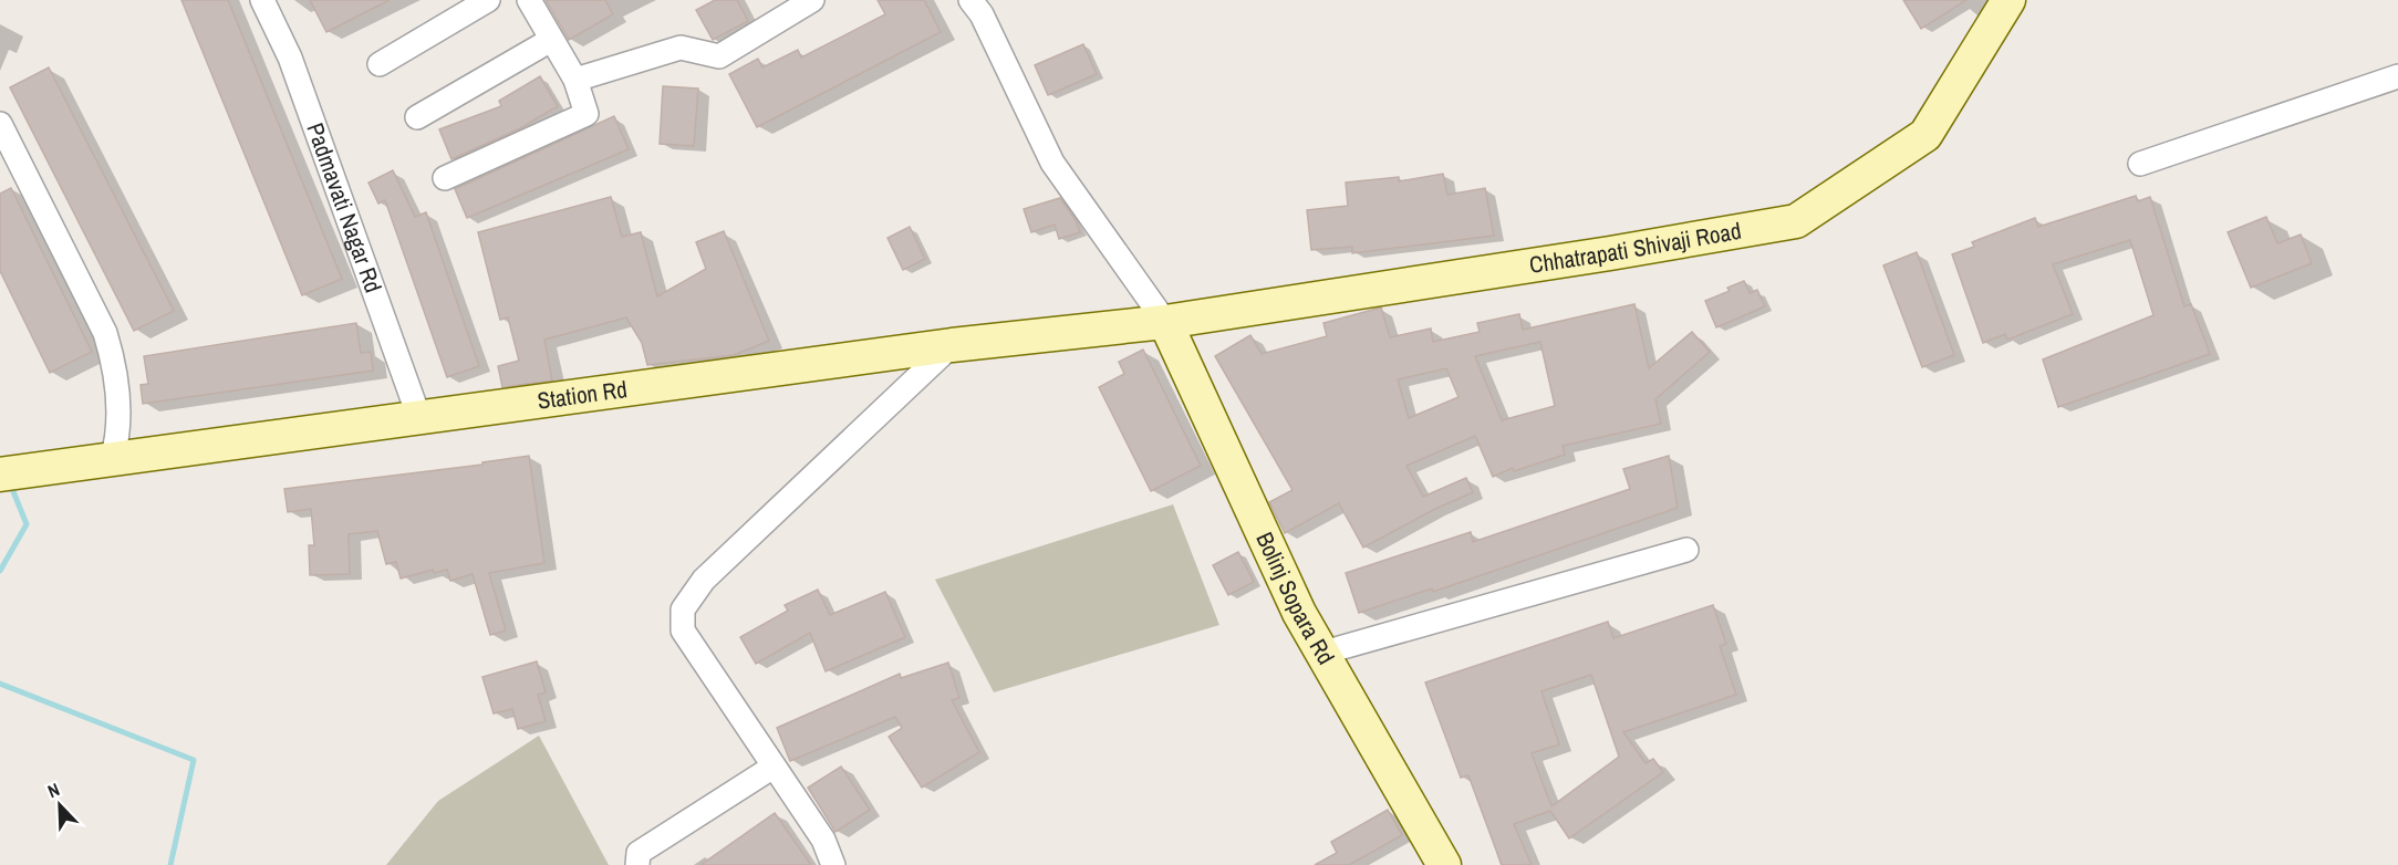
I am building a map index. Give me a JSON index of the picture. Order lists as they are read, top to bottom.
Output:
{
  "streets": {
    "main road": ["Chhatrapati Shivaji Road", "Station Rd", "Bolinj Sopara Rd"],
    "street": ["Padmavati Nagar Rd"]
  },
  "crossings": [
    ["Padmavati Nagar Rd", "Station Rd"],
    ["Chhatrapati Shivaji Road", "Station Rd"],
    ["Chhatrapati Shivaji Road", "Bolinj Sopara Rd"],
    ["Station Rd", "Bolinj Sopara Rd"]
  ],
  "north": "top left"
}
